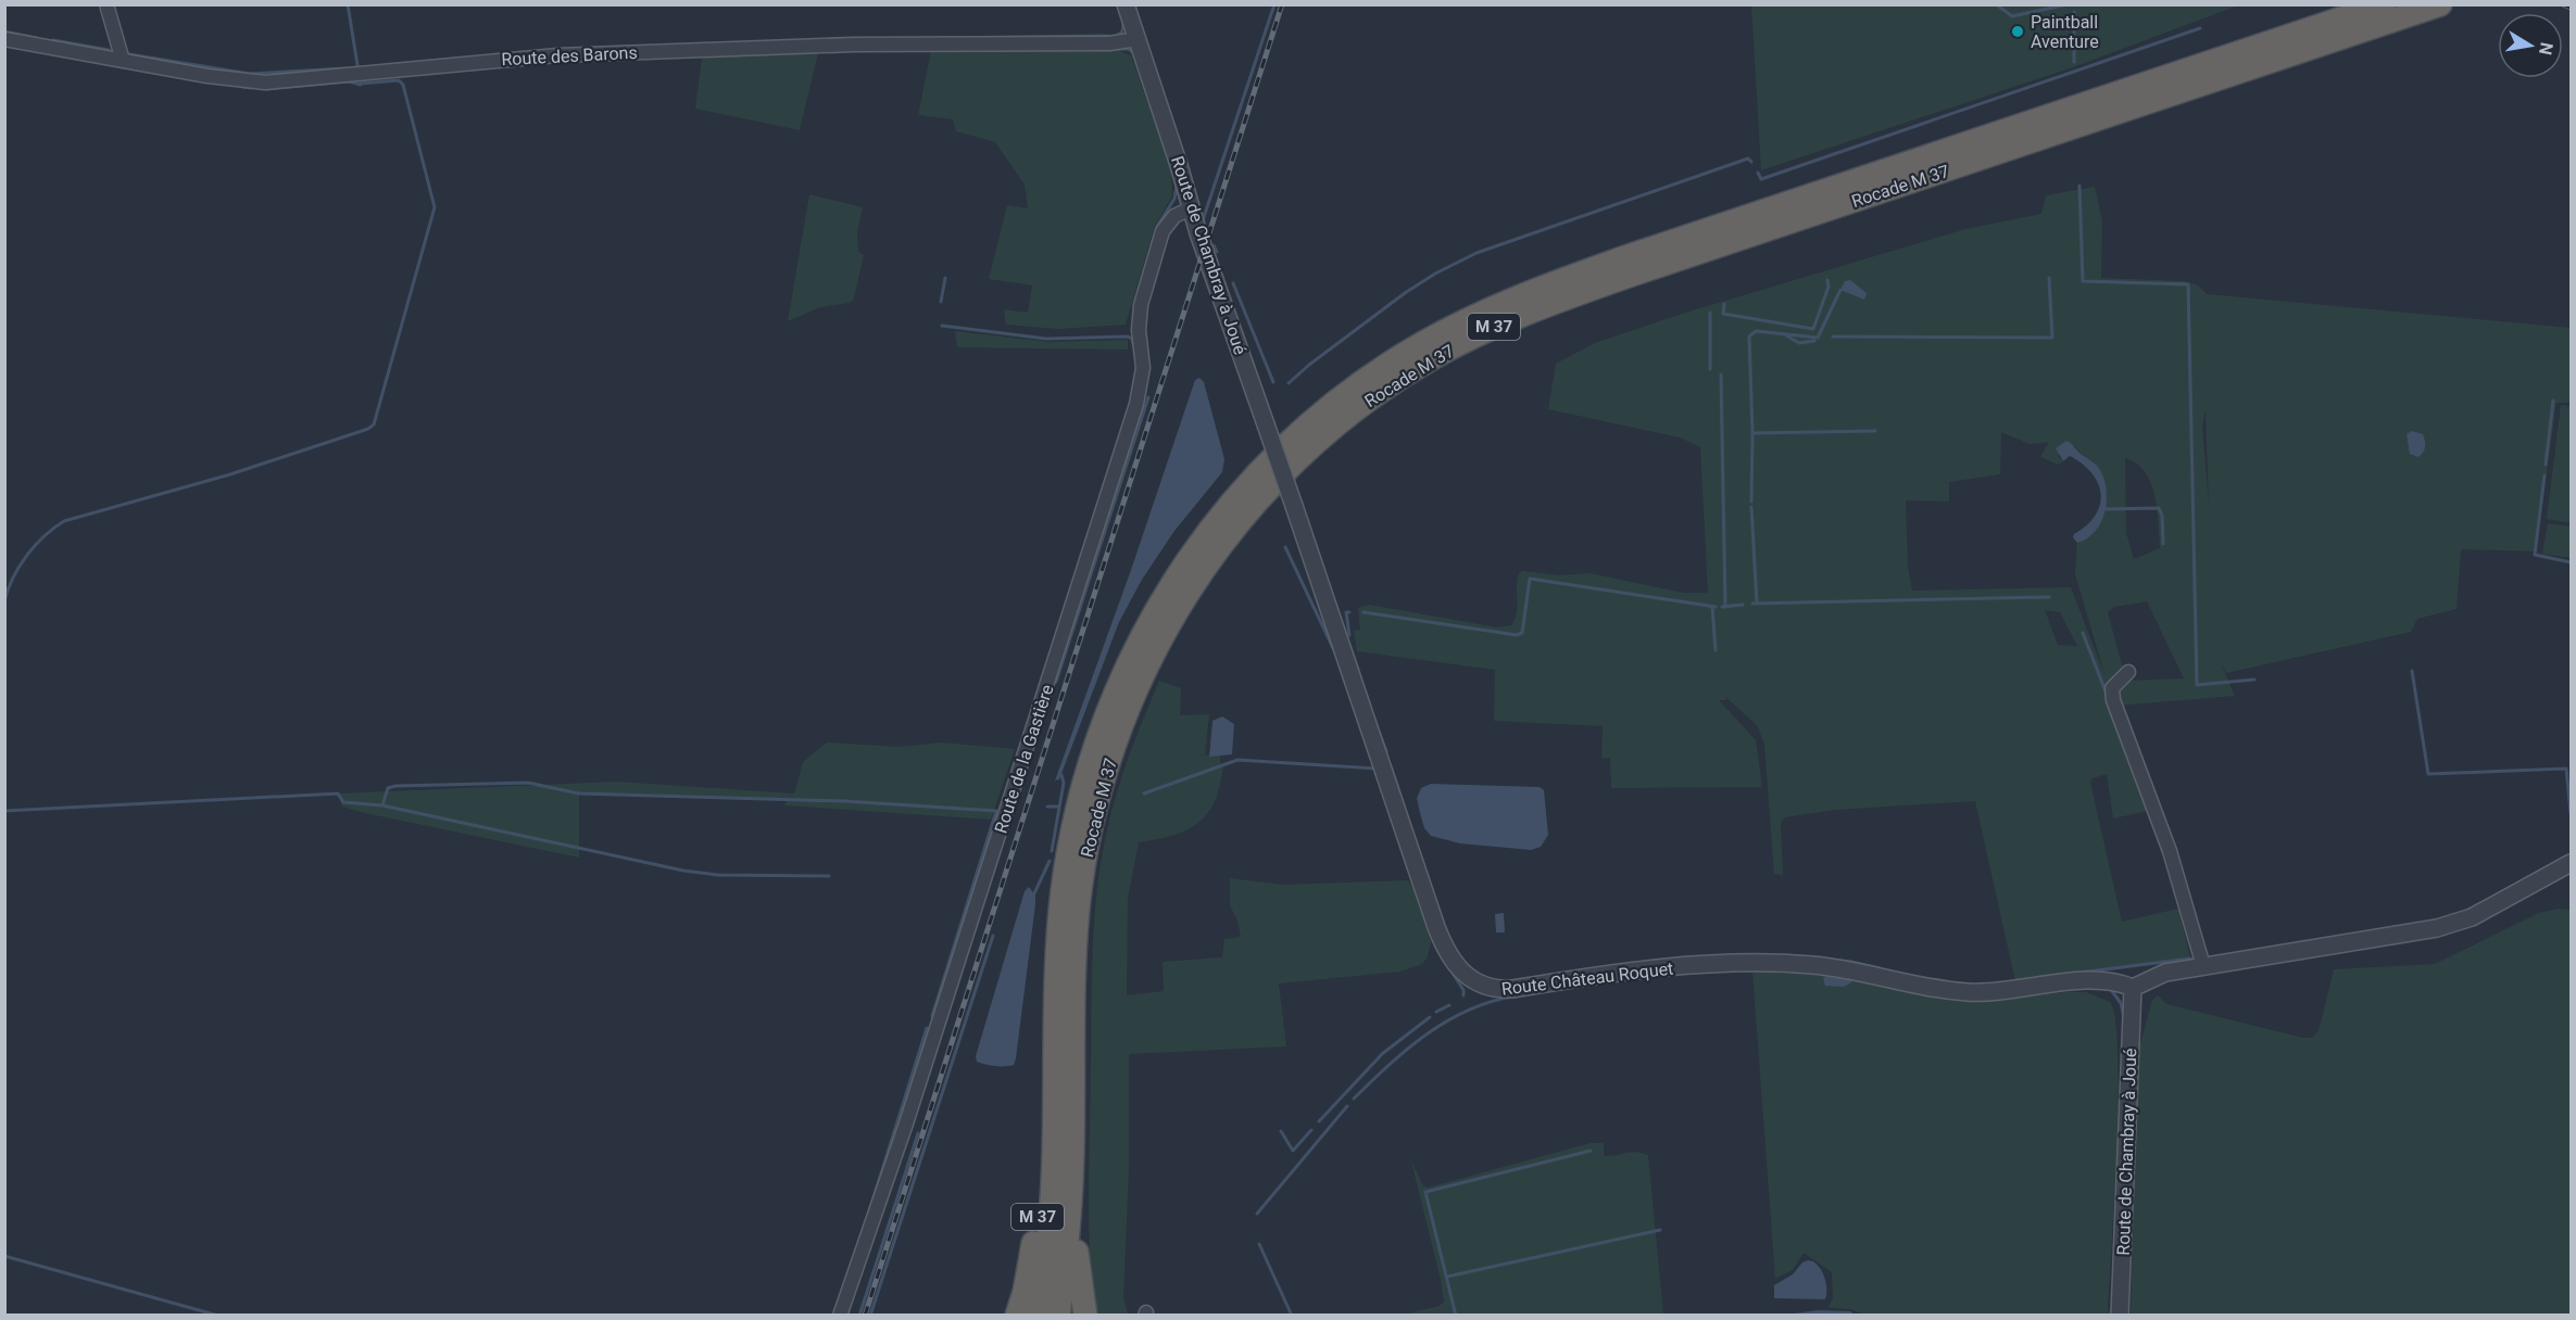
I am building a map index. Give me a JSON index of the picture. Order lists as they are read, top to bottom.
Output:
{
  "streets": {
    "highway": ["Rocade M 37", "M 37"],
    "street": [
      "Route des Barons",
      "Route de Chambray à Joué",
      "Route de la Gastière",
      "Route Château Roquet"
    ]
  },
  "crossings": [
    ["Route des Barons", "Route de Chambray à Joué"],
    ["Rocade M 37", "M 37"],
    ["Route de Chambray à Joué", "Route de la Gastière"],
    ["Route de Chambray à Joué", "Route Château Roquet"]
  ],
  "places": ["Paintball Aventure"],
  "north": "right"
}
